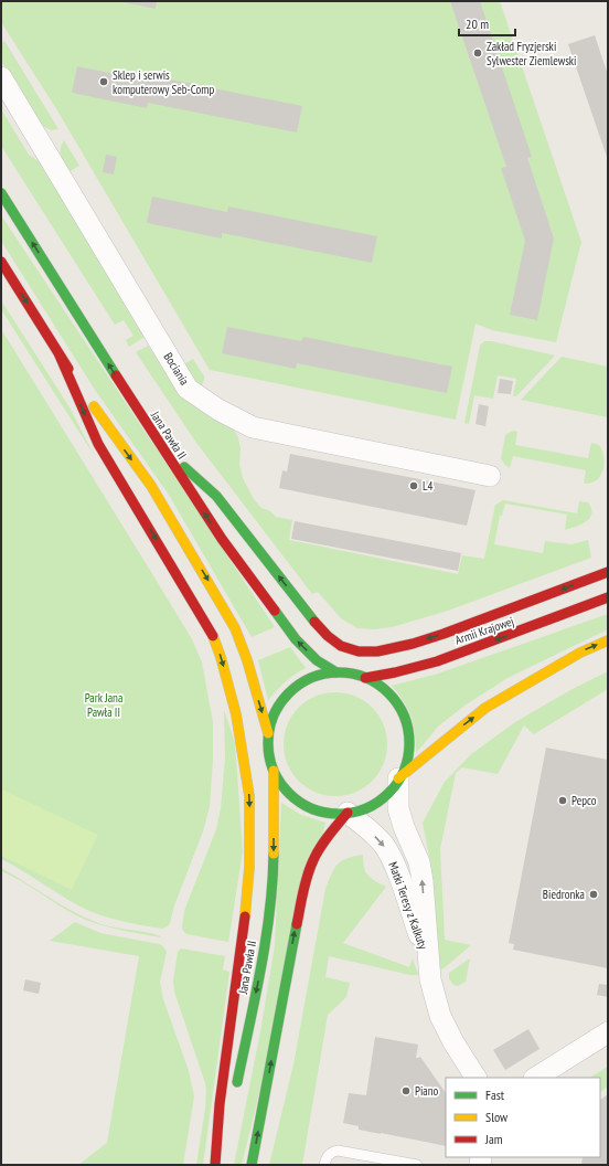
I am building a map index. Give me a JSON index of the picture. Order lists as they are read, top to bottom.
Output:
{
  "streets": {
    "main road": ["Jana Pawła II", "Armii Krajowej"],
    "street": ["Bociania", "Matki Teresy z Kalkuty"]
  },
  "crossings": [
    ["Jana Pawła II", "Armii Krajowej"],
    ["Jana Pawła II", "Matki Teresy z Kalkuty"],
    ["Armii Krajowej", "Matki Teresy z Kalkuty"]
  ],
  "parks": ["Park Jana Pawła II"],
  "places": [
    "Zakład Fryzjerski Sylwester Ziemlewski",
    "Sklep i serwis komputerowy Seb-Comp",
    "L4",
    "Pepco",
    "Biedronka",
    "Piano"
  ],
  "legend": ["Fast", "Slow", "Jam"],
  "scale_bar": "20 m"
}
